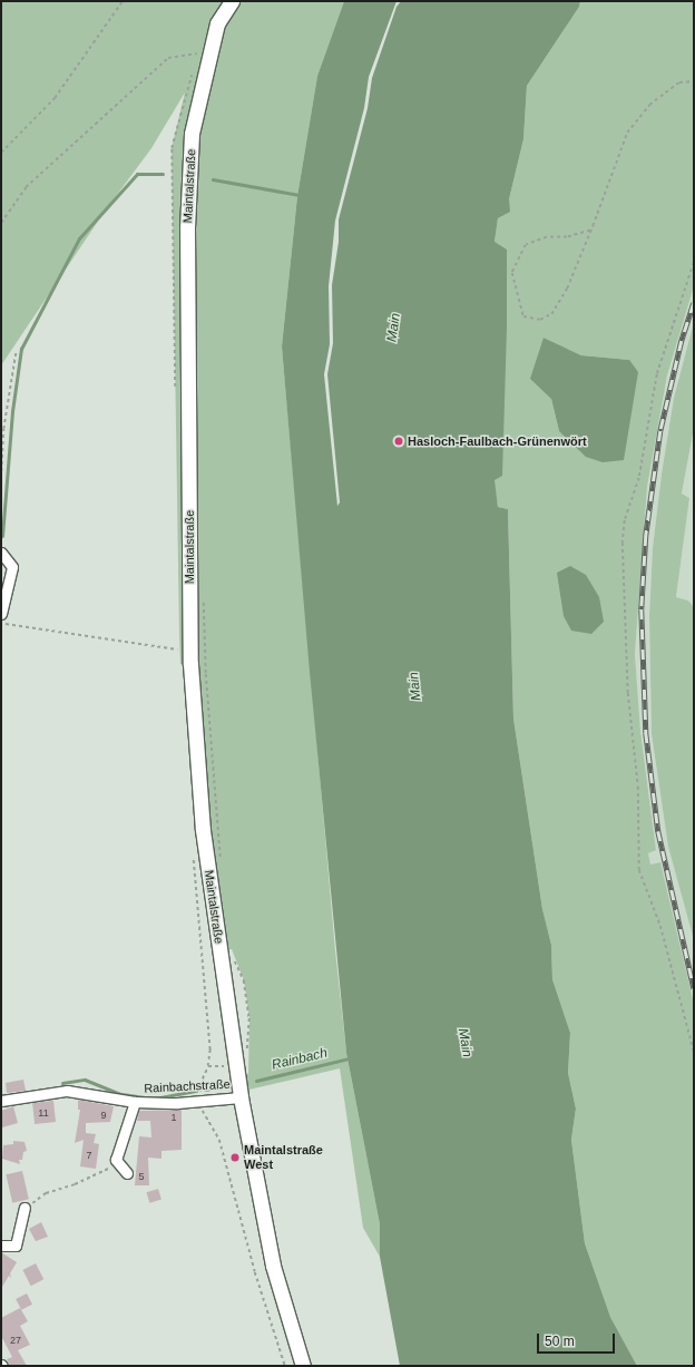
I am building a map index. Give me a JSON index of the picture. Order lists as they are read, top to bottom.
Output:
{
  "streets": {
    "main road": ["Maintalstraße"],
    "street": ["Rainbachstraße"]
  },
  "crossings": [
    ["Maintalstraße", "Rainbachstraße"]
  ],
  "water": ["Main", "Rainbach"],
  "places": ["Hasloch-Faulbach-Grünenwört", "Maintalstraße West"],
  "house_numbers": [
    "11",
    "9",
    "1",
    "7",
    "5",
    "27"
  ],
  "scale_bar": "50 m"
}
